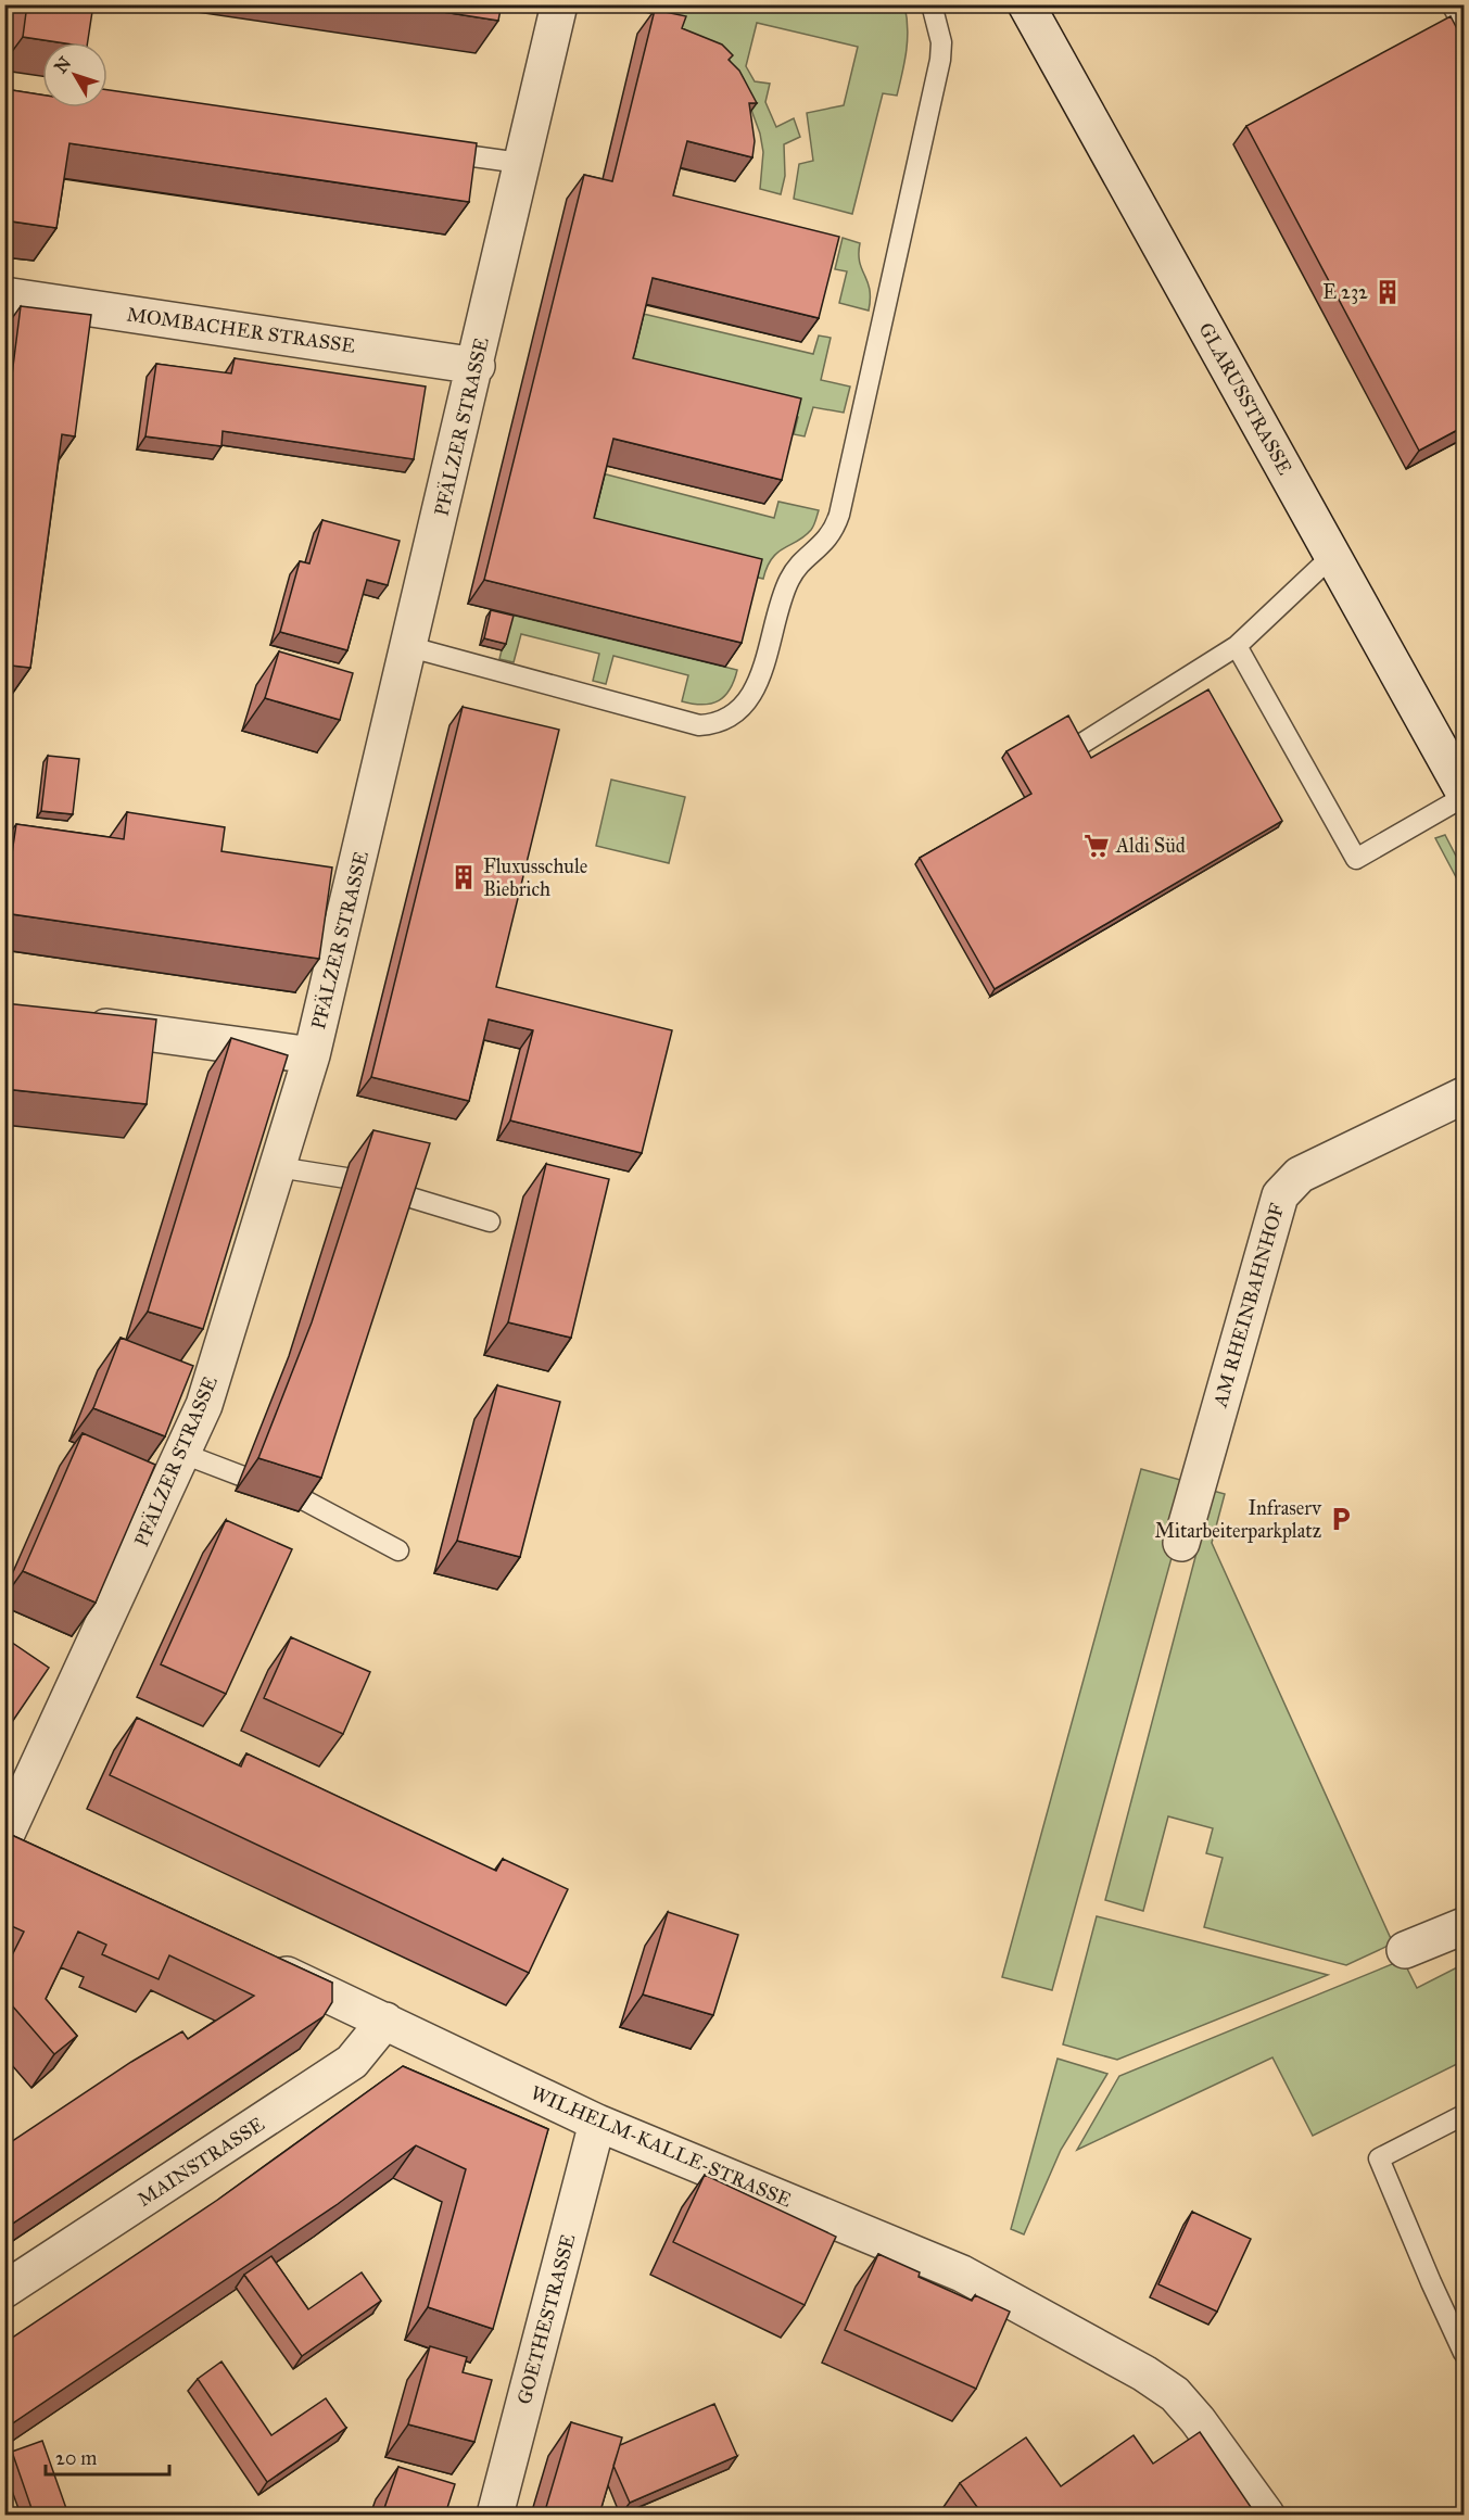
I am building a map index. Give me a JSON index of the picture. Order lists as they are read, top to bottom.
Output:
{
  "streets": {
    "street": [
      "MOMBACHER STRASSE",
      "GLARUSSTRASSE",
      "PFÄLZER STRASSE",
      "AM RHEINBAHNHOF",
      "WILHELM-KALLE-STRASSE",
      "MAINSTRASSE",
      "GOETHESTRASSE"
    ]
  },
  "crossings": [
    ["MOMBACHER STRASSE", "PFÄLZER STRASSE"],
    ["WILHELM-KALLE-STRASSE", "MAINSTRASSE"],
    ["WILHELM-KALLE-STRASSE", "GOETHESTRASSE"]
  ],
  "places": {
    "building": ["E 232", "Fluxusschule Biebrich"],
    "supermarket": ["Aldi Süd"],
    "parking": ["Infraserv Mitarbeiterparkplatz"]
  },
  "scale_bar": "20 m",
  "north": "top left"
}
